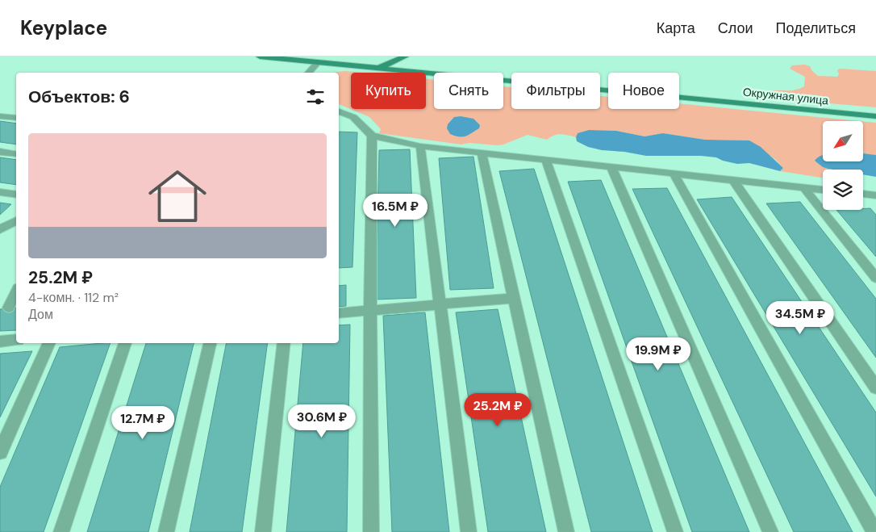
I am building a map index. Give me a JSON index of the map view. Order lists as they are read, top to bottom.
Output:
{
  "streets": {
    "main road": ["Окружная улица"]
  },
  "north": "bottom left",
  "page": {
    "header": "Keyplace",
    "nav": ["Карта", "Слои", "Поделиться"],
    "chip": [
      "Купить",
      "Снять",
      "Фильтры",
      "Новое"
    ],
    "heading": "Объектов: 6",
    "list": [
      {
        "name": "25.2M ₽",
        "note": "4-комн. · 112 m² · Дом"
      }
    ],
    "price": [
      "16.5M ₽",
      "34.5M ₽",
      "19.9M ₽",
      "25.2M ₽",
      "30.6M ₽",
      "12.7M ₽"
    ]
  }
}
